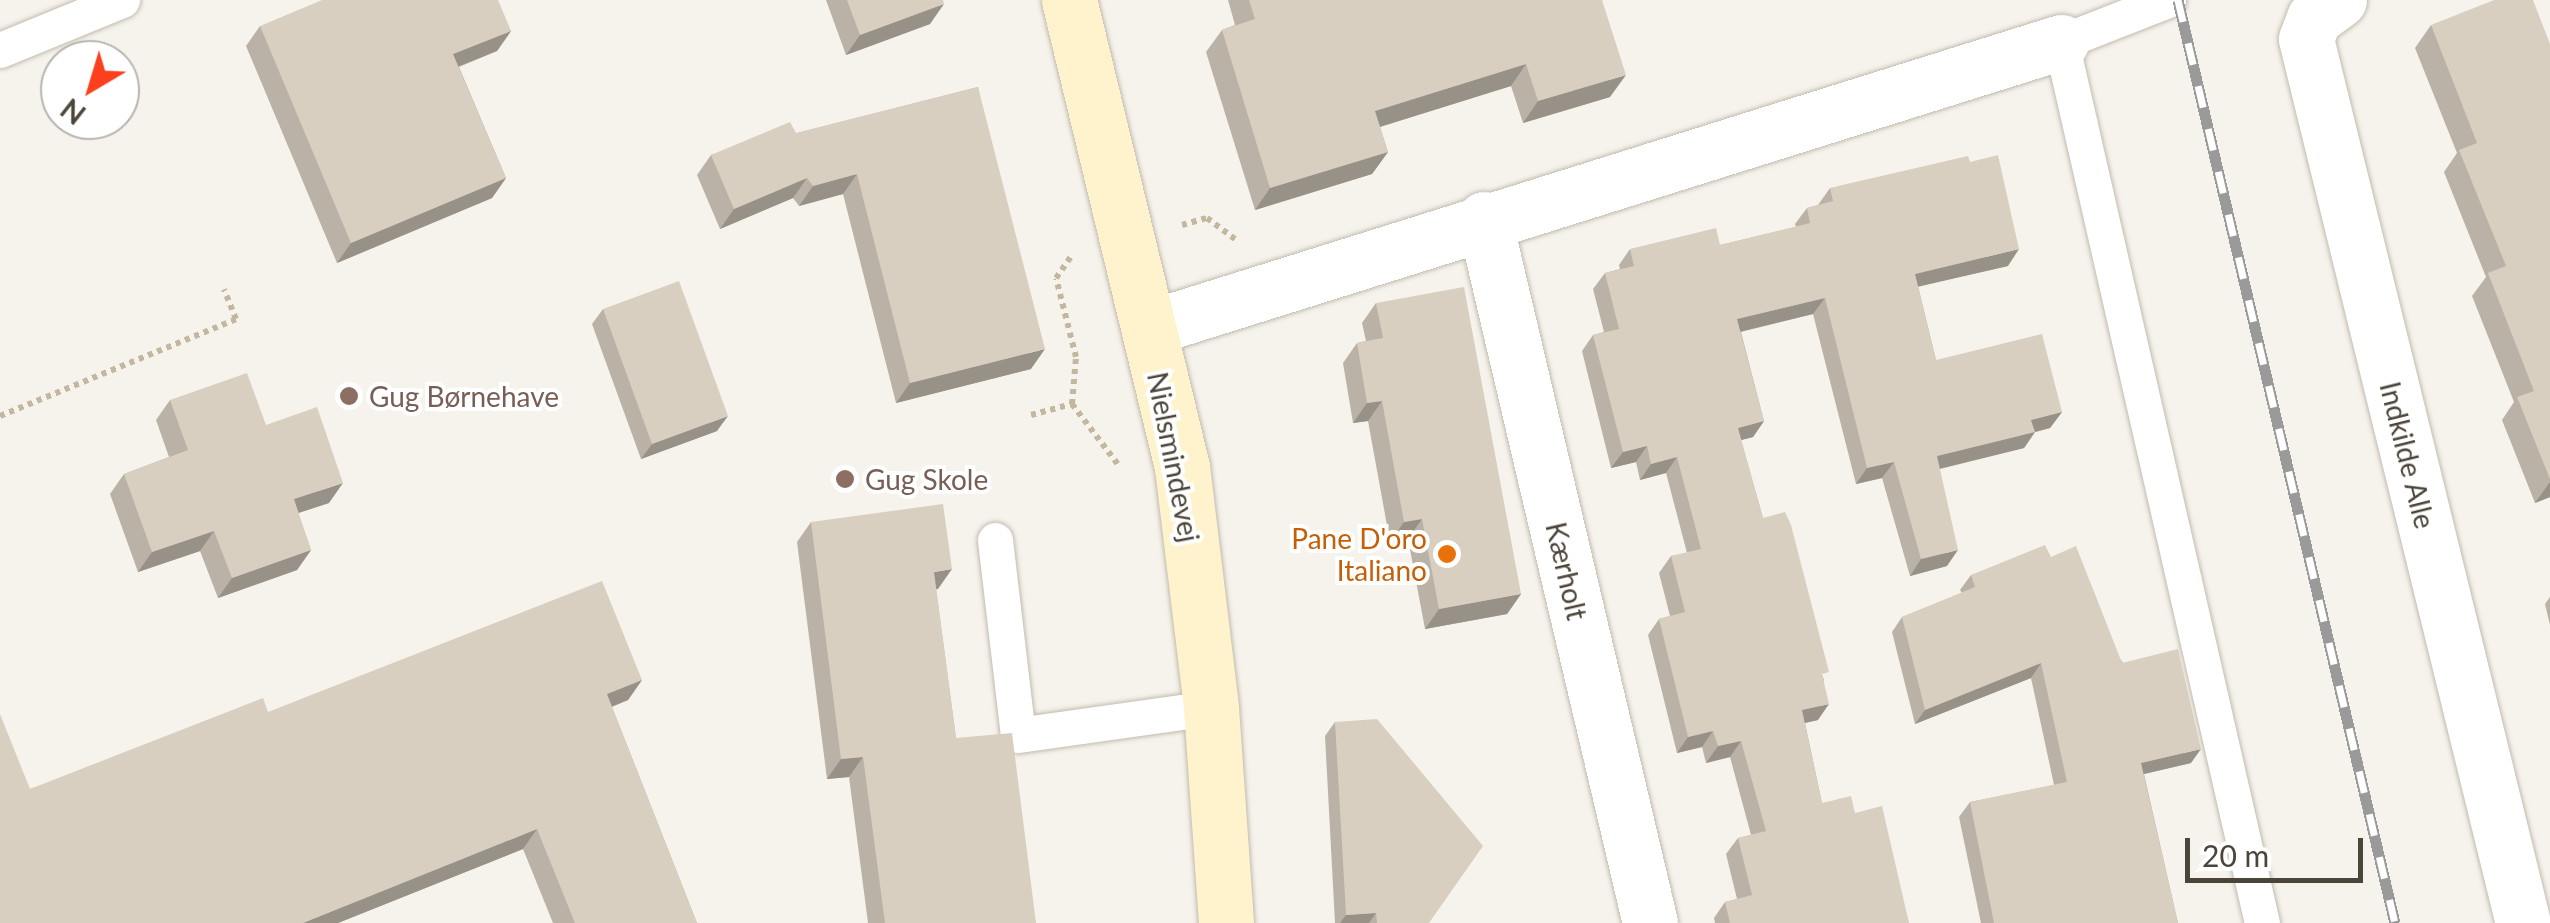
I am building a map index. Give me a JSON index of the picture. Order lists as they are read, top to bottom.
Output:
{
  "streets": {
    "street": ["Indkilde Alle", "Nielsmindevej", "Kærholt"]
  },
  "places": ["Gug Børnehave", "Gug Skole", "Pane D'oro Italiano"],
  "scale_bar": "20 m",
  "north": "bottom left"
}
